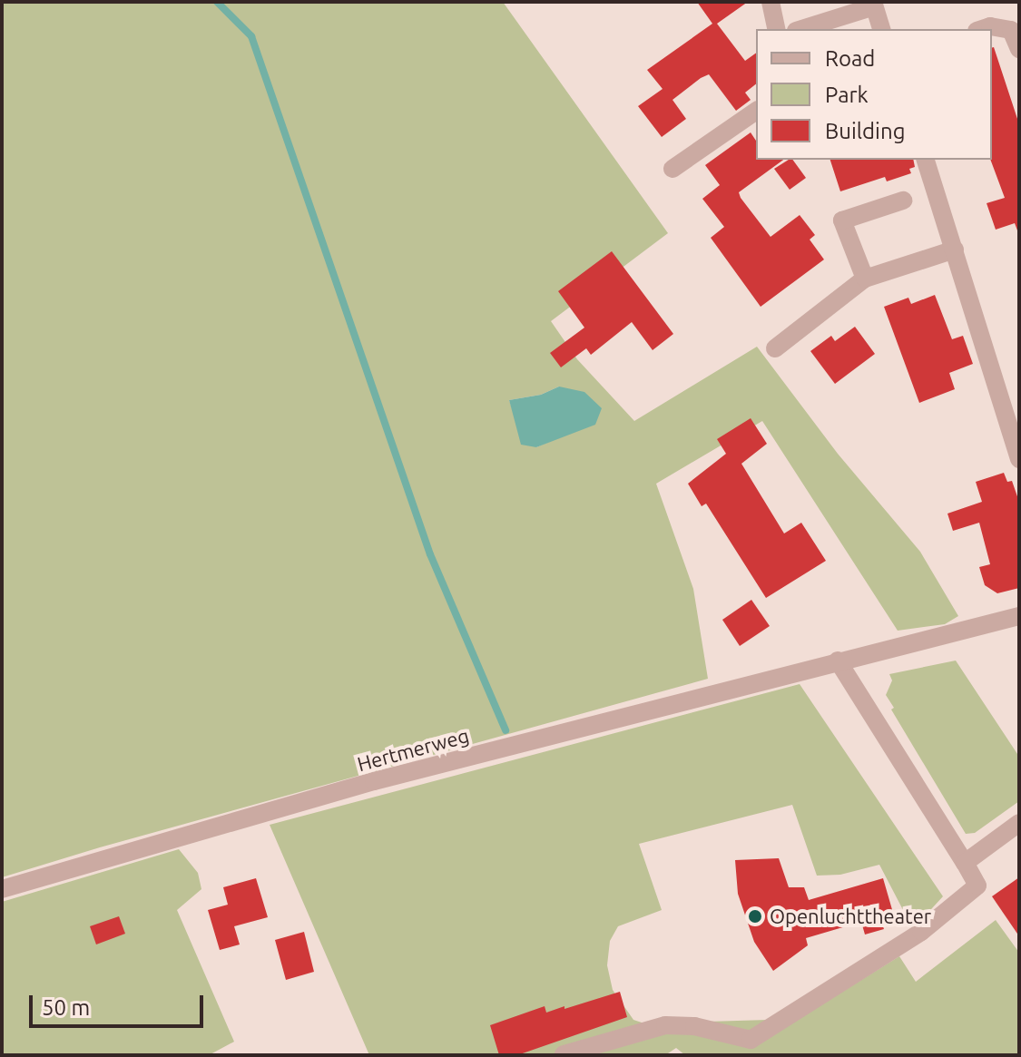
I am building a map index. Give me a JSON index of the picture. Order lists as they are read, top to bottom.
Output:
{
  "streets": {
    "street": ["Hertmerweg"]
  },
  "places": ["Openluchttheater"],
  "legend": ["Road", "Park", "Building"],
  "scale_bar": "50 m"
}
